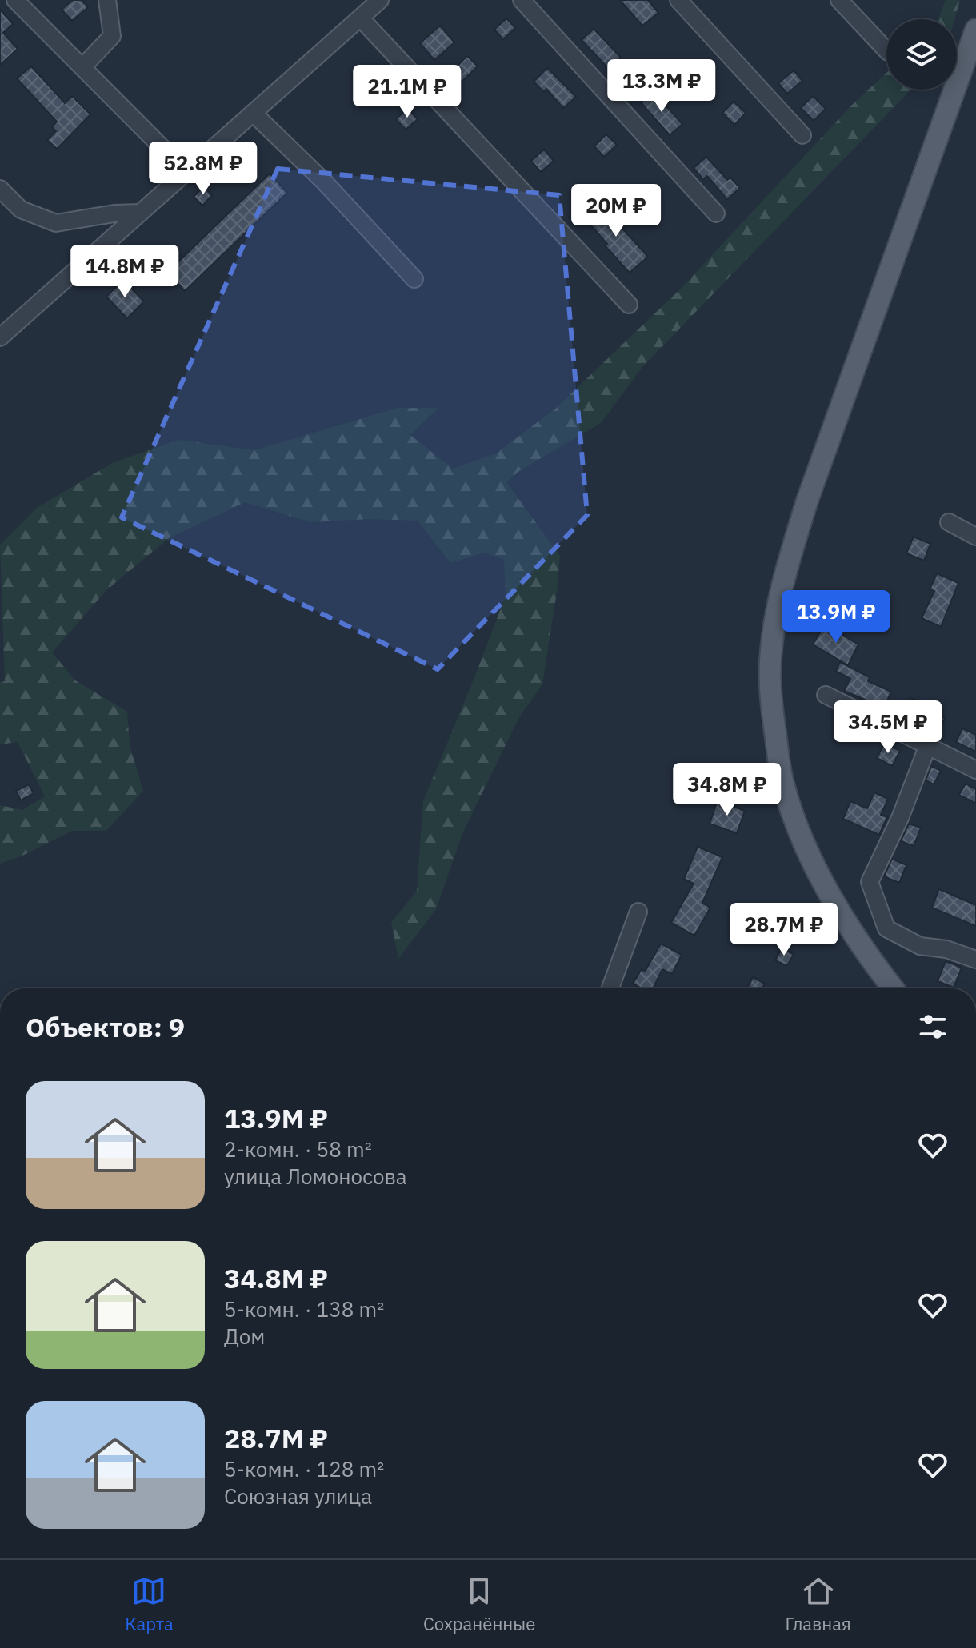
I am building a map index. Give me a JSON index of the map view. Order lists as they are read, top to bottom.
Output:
{
  "page": {
    "price": [
      "13.3M ₽",
      "21.1M ₽",
      "52.8M ₽",
      "20M ₽",
      "14.8M ₽",
      "13.9M ₽",
      "34.5M ₽",
      "34.8M ₽",
      "28.7M ₽"
    ],
    "heading": "Объектов: 9",
    "list": [
      {
        "name": "13.9M ₽",
        "note": "2-комн. · 58 m² · улица Ломоносова"
      },
      {
        "name": "34.8M ₽",
        "note": "5-комн. · 138 m² · Дом"
      },
      {
        "name": "28.7M ₽",
        "note": "5-комн. · 128 m² · Союзная улица"
      }
    ],
    "tabs": ["Карта", "Сохранённые", "Главная"]
  }
}
